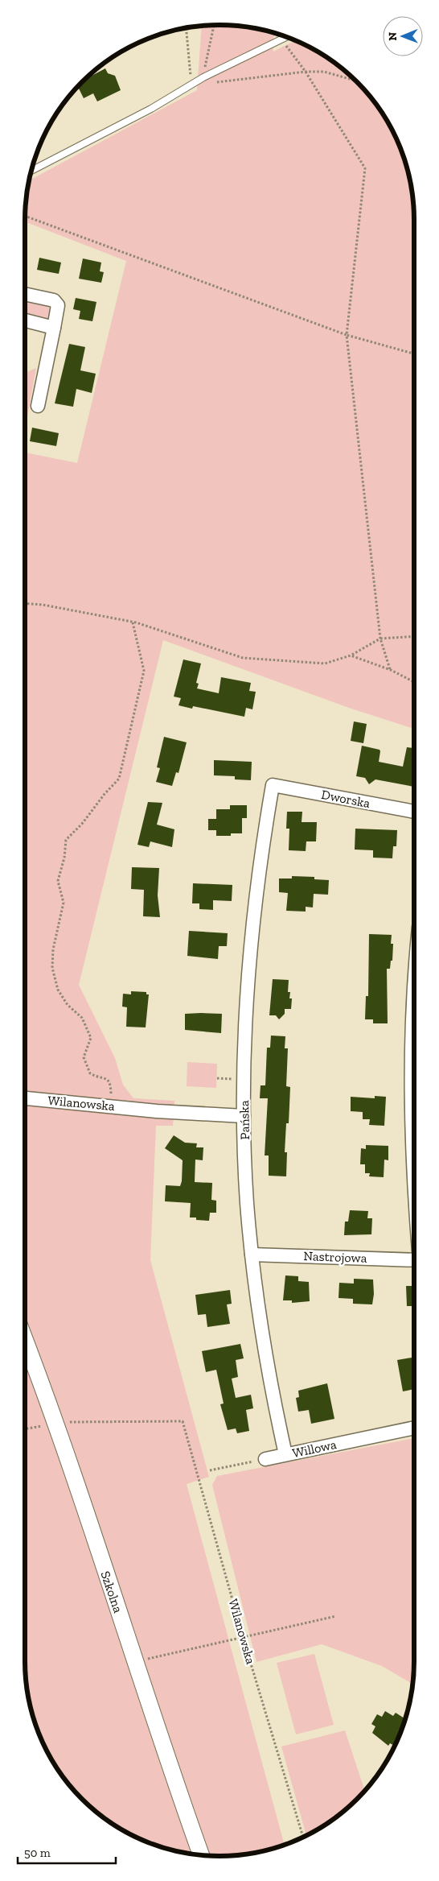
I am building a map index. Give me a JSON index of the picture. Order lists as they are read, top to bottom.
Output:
{
  "streets": {
    "street": [
      "Dworska",
      "Wilanowska",
      "Pańska",
      "Nastrojowa",
      "Willowa",
      "Szkolna"
    ]
  },
  "crossings": [
    ["Dworska", "Pańska"],
    ["Wilanowska", "Pańska"],
    ["Wilanowska", "Szkolna"],
    ["Pańska", "Nastrojowa"],
    ["Pańska", "Willowa"]
  ],
  "scale_bar": "50 m",
  "north": "left"
}
